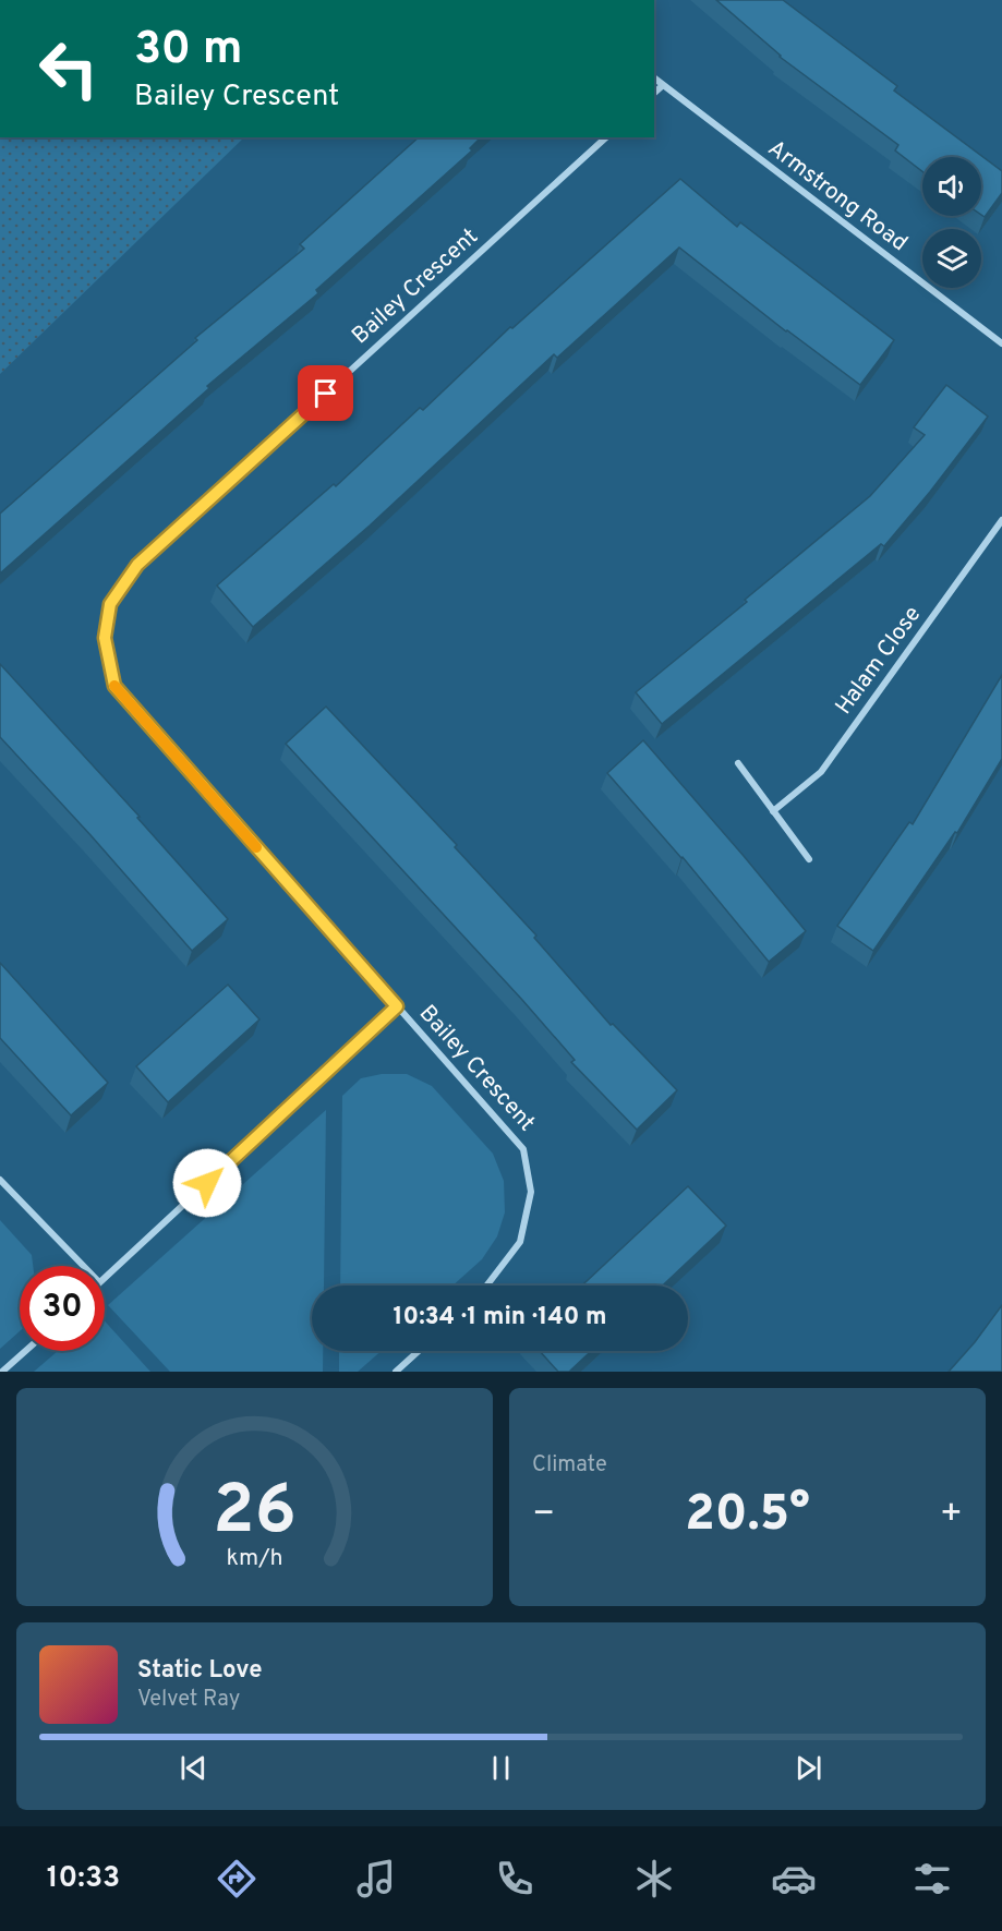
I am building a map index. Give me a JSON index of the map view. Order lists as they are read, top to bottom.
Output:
{
  "streets": {
    "street": ["Armstrong Road", "Bailey Crescent", "Halam Close"]
  },
  "page": {
    "turn": ["30 m", "Bailey Crescent"],
    "limit": "30",
    "trip": "10:34 · 1 min · 140 m",
    "tile": "Climate",
    "heat": ["−", "20.5°", "+"],
    "song": ["Static Love", "Velvet Ray"],
    "tabs": "10:33",
    "gauge": ["26", "km/h"]
  }
}
